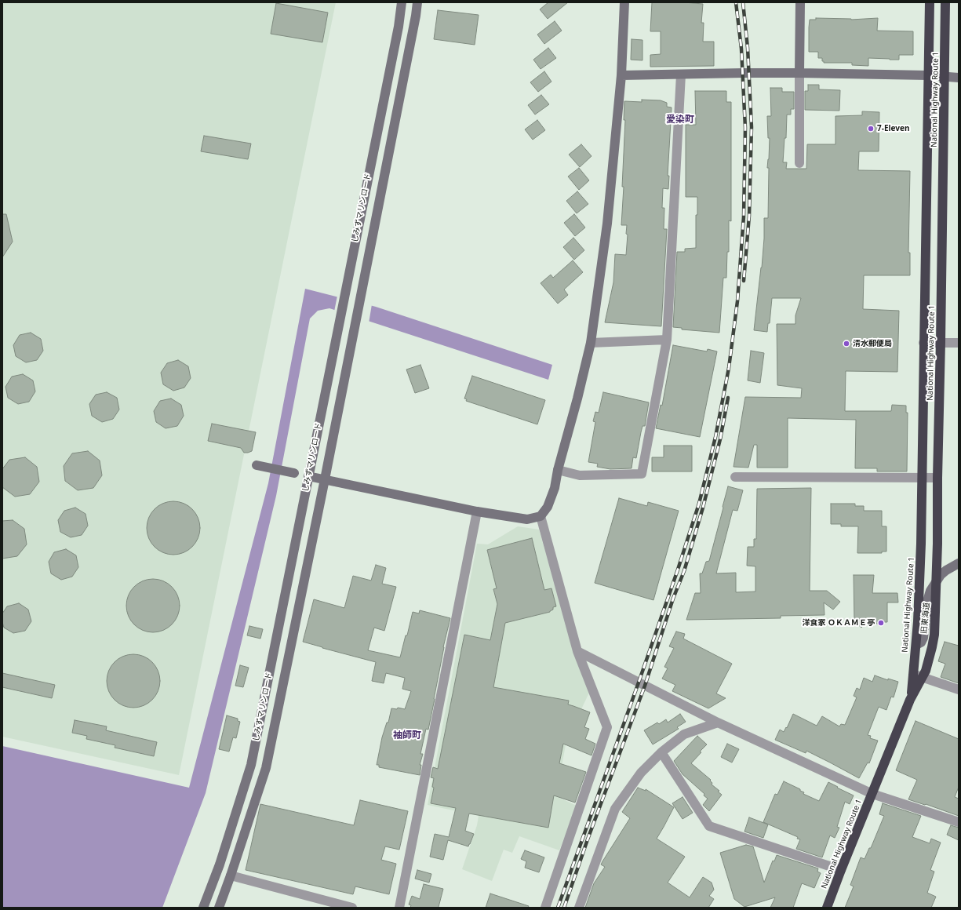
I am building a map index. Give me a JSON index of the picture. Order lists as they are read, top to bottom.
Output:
{
  "streets": {
    "highway": ["National Highway Route 1"],
    "street": ["しみずマリンロード", "旧東海道"]
  },
  "crossings": [
    ["National Highway Route 1", "旧東海道"]
  ],
  "districts": ["愛染町", "袖師町"],
  "places": ["7-Eleven", "清水郵便局", "洋食家 ＯＫＡＭＥ亭"]
}
